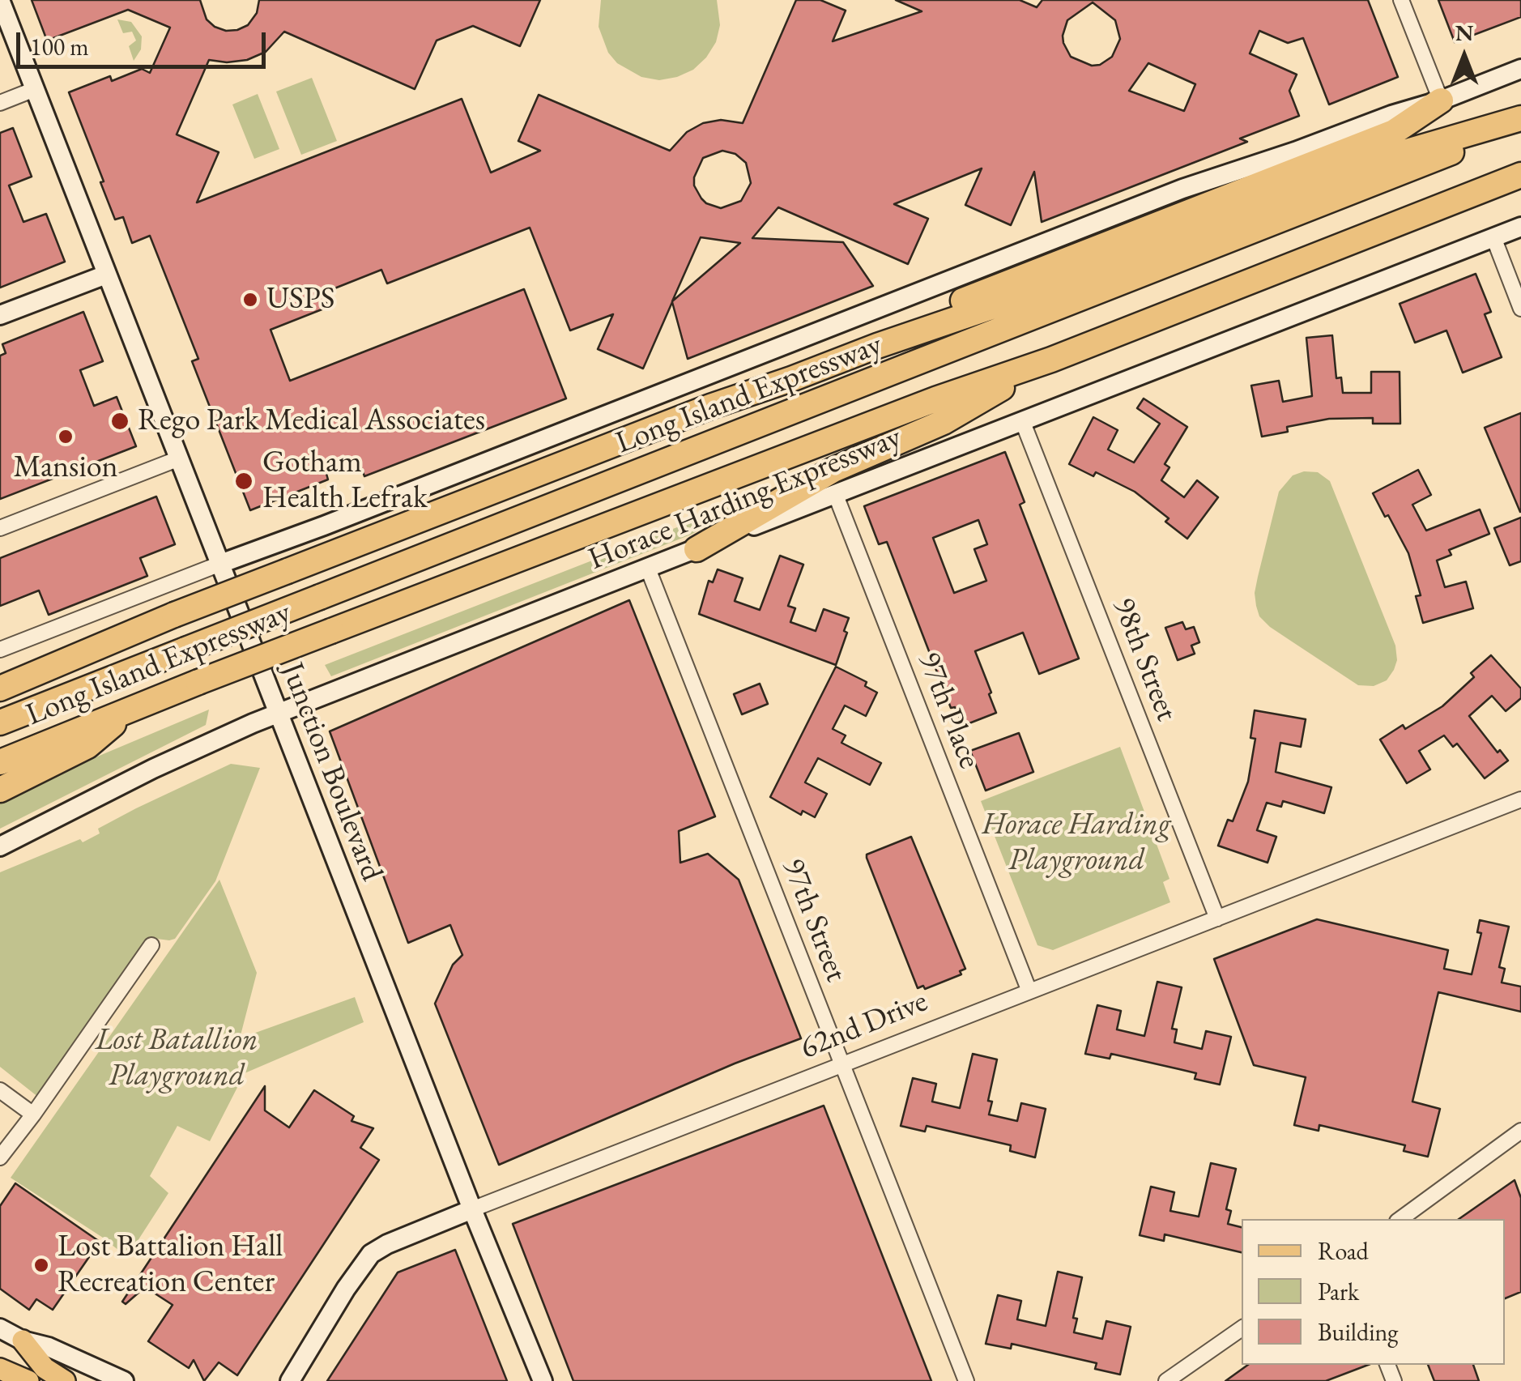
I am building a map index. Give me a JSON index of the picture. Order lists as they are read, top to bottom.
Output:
{
  "streets": {
    "highway": ["Long Island Expressway"],
    "main road": ["Horace Harding Expressway", "Junction Boulevard", "62nd Drive"],
    "street": ["98th Street", "97th Place", "97th Street"]
  },
  "crossings": [
    ["Horace Harding Expressway", "98th Street"],
    ["Horace Harding Expressway", "97th Place"],
    ["Horace Harding Expressway", "Junction Boulevard"],
    ["Horace Harding Expressway", "97th Street"],
    ["98th Street", "62nd Drive"],
    ["97th Place", "62nd Drive"],
    ["Junction Boulevard", "62nd Drive"],
    ["97th Street", "62nd Drive"]
  ],
  "parks": ["Horace Harding Playground", "Lost Batallion Playground"],
  "places": [
    "USPS",
    "Rego Park Medical Associates",
    "Mansion",
    "Gotham Health Lefrak",
    "Lost Battalion Hall Recreation Center"
  ],
  "legend": ["Road", "Park", "Building"],
  "scale_bar": "100 m",
  "north": "top"
}
